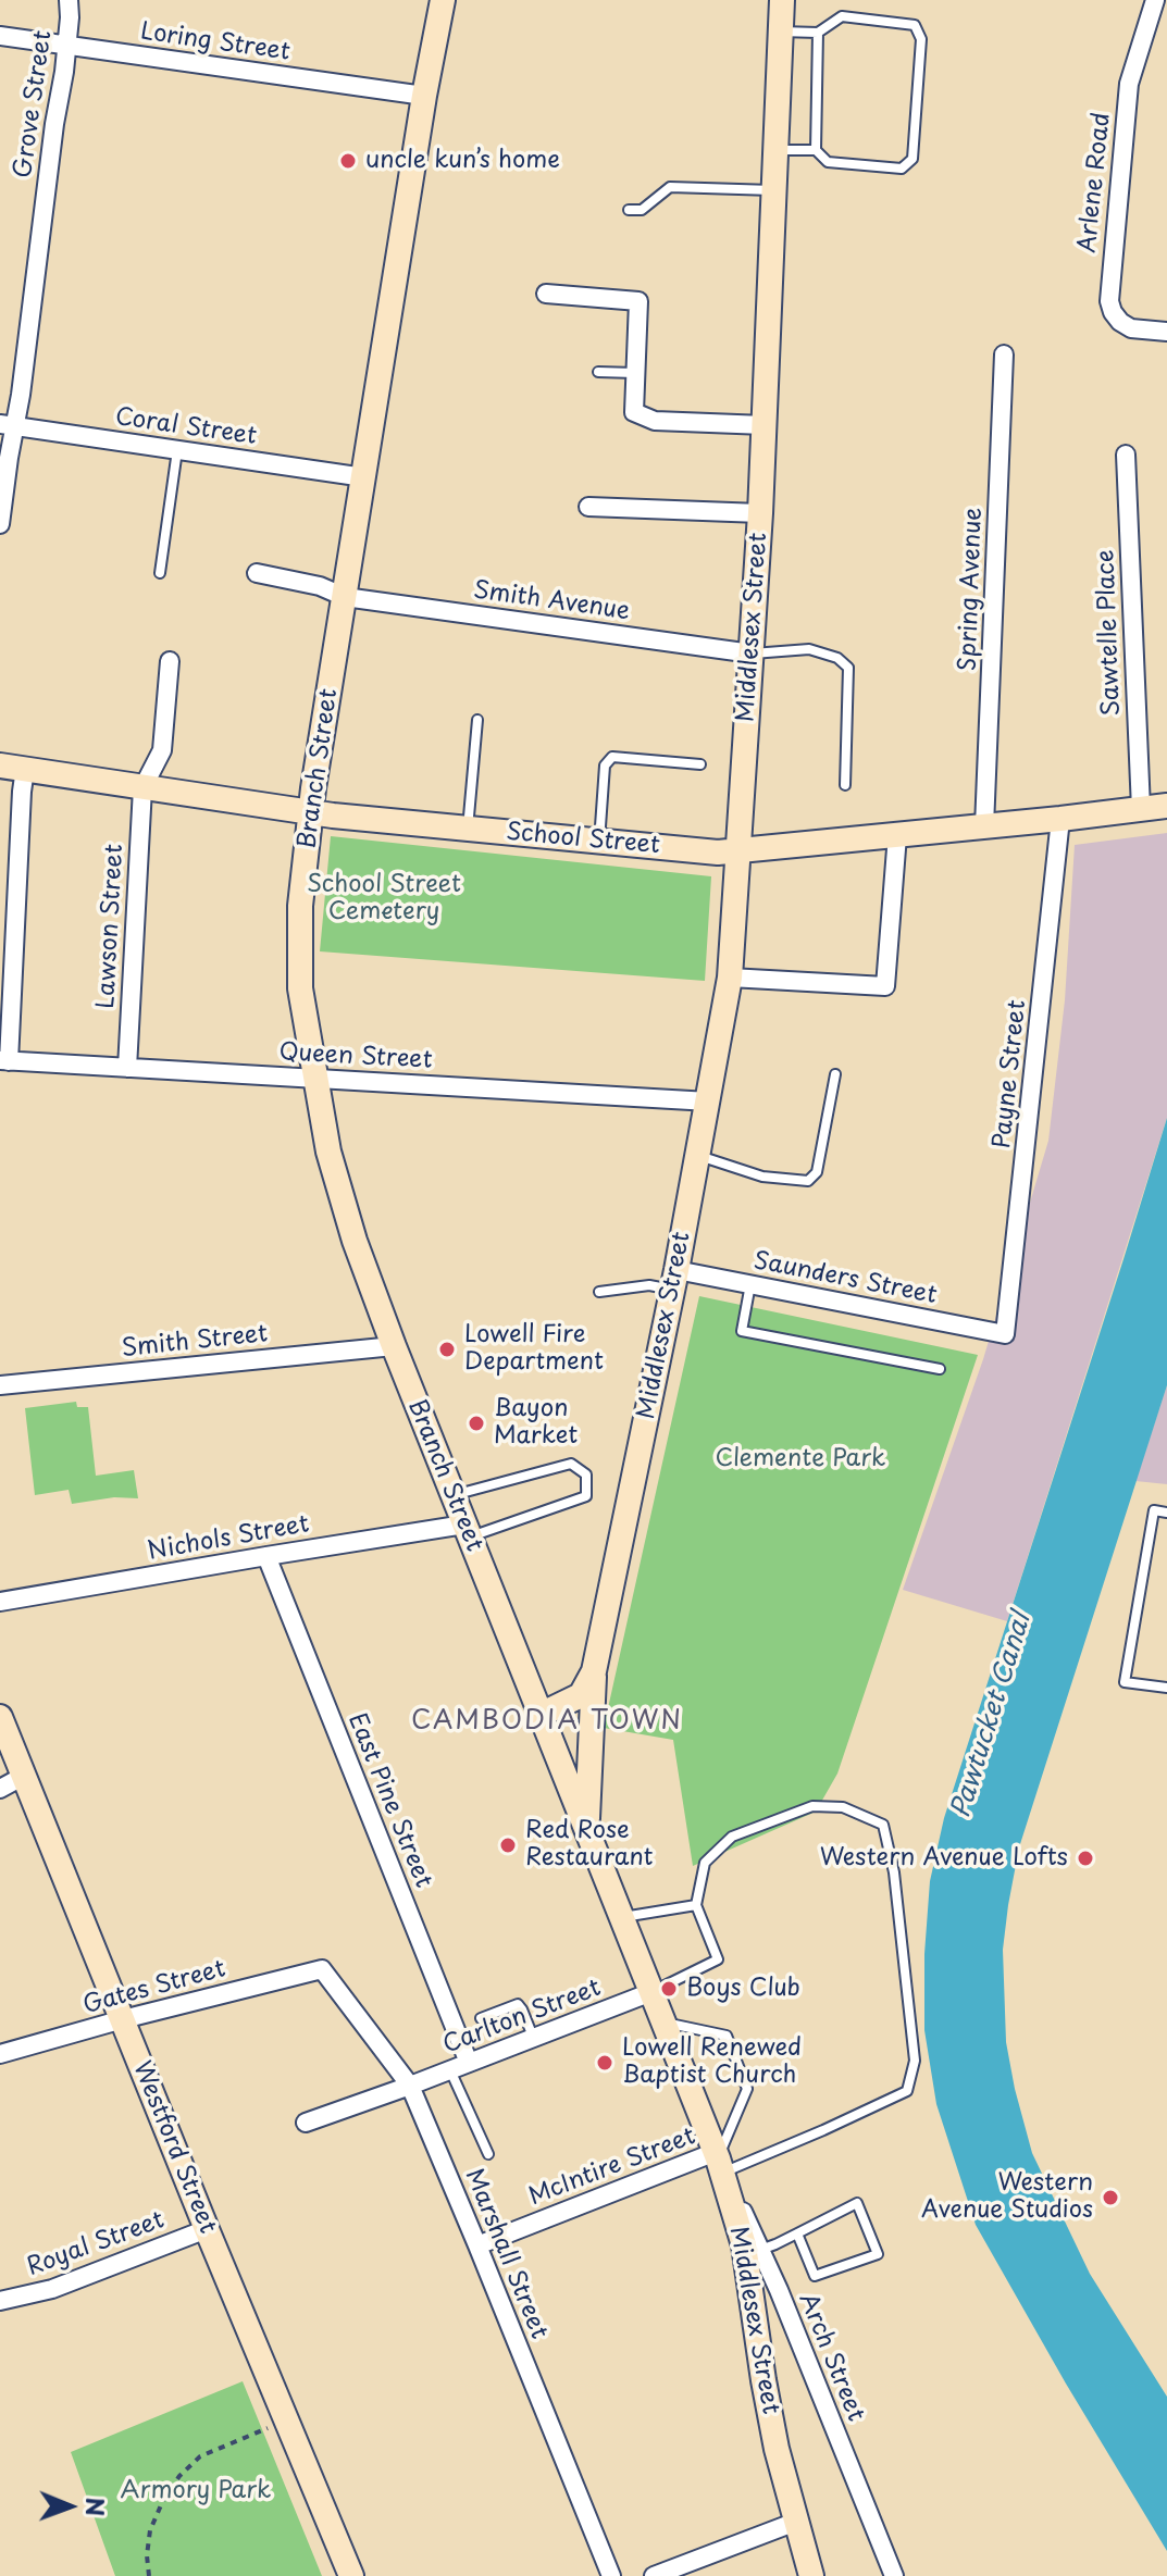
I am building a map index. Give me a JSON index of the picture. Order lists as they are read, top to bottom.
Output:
{
  "streets": {
    "main road": [
      "Middlesex Street",
      "Branch Street",
      "School Street",
      "Westford Street"
    ],
    "street": [
      "Loring Street",
      "Grove Street",
      "Arlene Road",
      "Coral Street",
      "Spring Avenue",
      "Smith Avenue",
      "Sawtelle Place",
      "Lawson Street",
      "Queen Street",
      "Payne Street",
      "Saunders Street",
      "Smith Street",
      "Nichols Street",
      "East Pine Street",
      "Gates Street",
      "Carlton Street",
      "McIntire Street",
      "Royal Street",
      "Marshall Street",
      "Arch Street"
    ]
  },
  "crossings": [
    ["Loring Street", "Grove Street"],
    ["Loring Street", "Branch Street"],
    ["Grove Street", "Coral Street"],
    ["Coral Street", "Branch Street"],
    ["Spring Avenue", "School Street"],
    ["Smith Avenue", "Middlesex Street"],
    ["Smith Avenue", "Branch Street"],
    ["Middlesex Street", "Branch Street"],
    ["Middlesex Street", "School Street"],
    ["Middlesex Street", "Queen Street"],
    ["Middlesex Street", "Saunders Street"],
    ["Middlesex Street", "Carlton Street"],
    ["Middlesex Street", "McIntire Street"],
    ["Middlesex Street", "Arch Street"],
    ["Sawtelle Place", "School Street"],
    ["Branch Street", "School Street"],
    ["Branch Street", "Queen Street"],
    ["Branch Street", "Smith Street"],
    ["Branch Street", "Nichols Street"],
    ["School Street", "Lawson Street"],
    ["School Street", "Payne Street"],
    ["Lawson Street", "Queen Street"],
    ["Payne Street", "Saunders Street"],
    ["Nichols Street", "East Pine Street"],
    ["East Pine Street", "Carlton Street"],
    ["Gates Street", "Westford Street"],
    ["Gates Street", "Marshall Street"],
    ["Carlton Street", "Marshall Street"],
    ["Westford Street", "Royal Street"],
    ["McIntire Street", "Marshall Street"],
    ["McIntire Street", "Arch Street"]
  ],
  "districts": ["CAMBODIA TOWN"],
  "water": ["Pawtucket Canal"],
  "parks": ["School Street Cemetery", "Clemente Park", "Armory Park"],
  "places": [
    "uncle kun’s home",
    "Lowell Fire Department",
    "Bayon Market",
    "Red Rose Restaurant",
    "Western Avenue Lofts",
    "Boys Club",
    "Lowell Renewed Baptist Church",
    "Western Avenue Studios"
  ],
  "north": "right"
}
